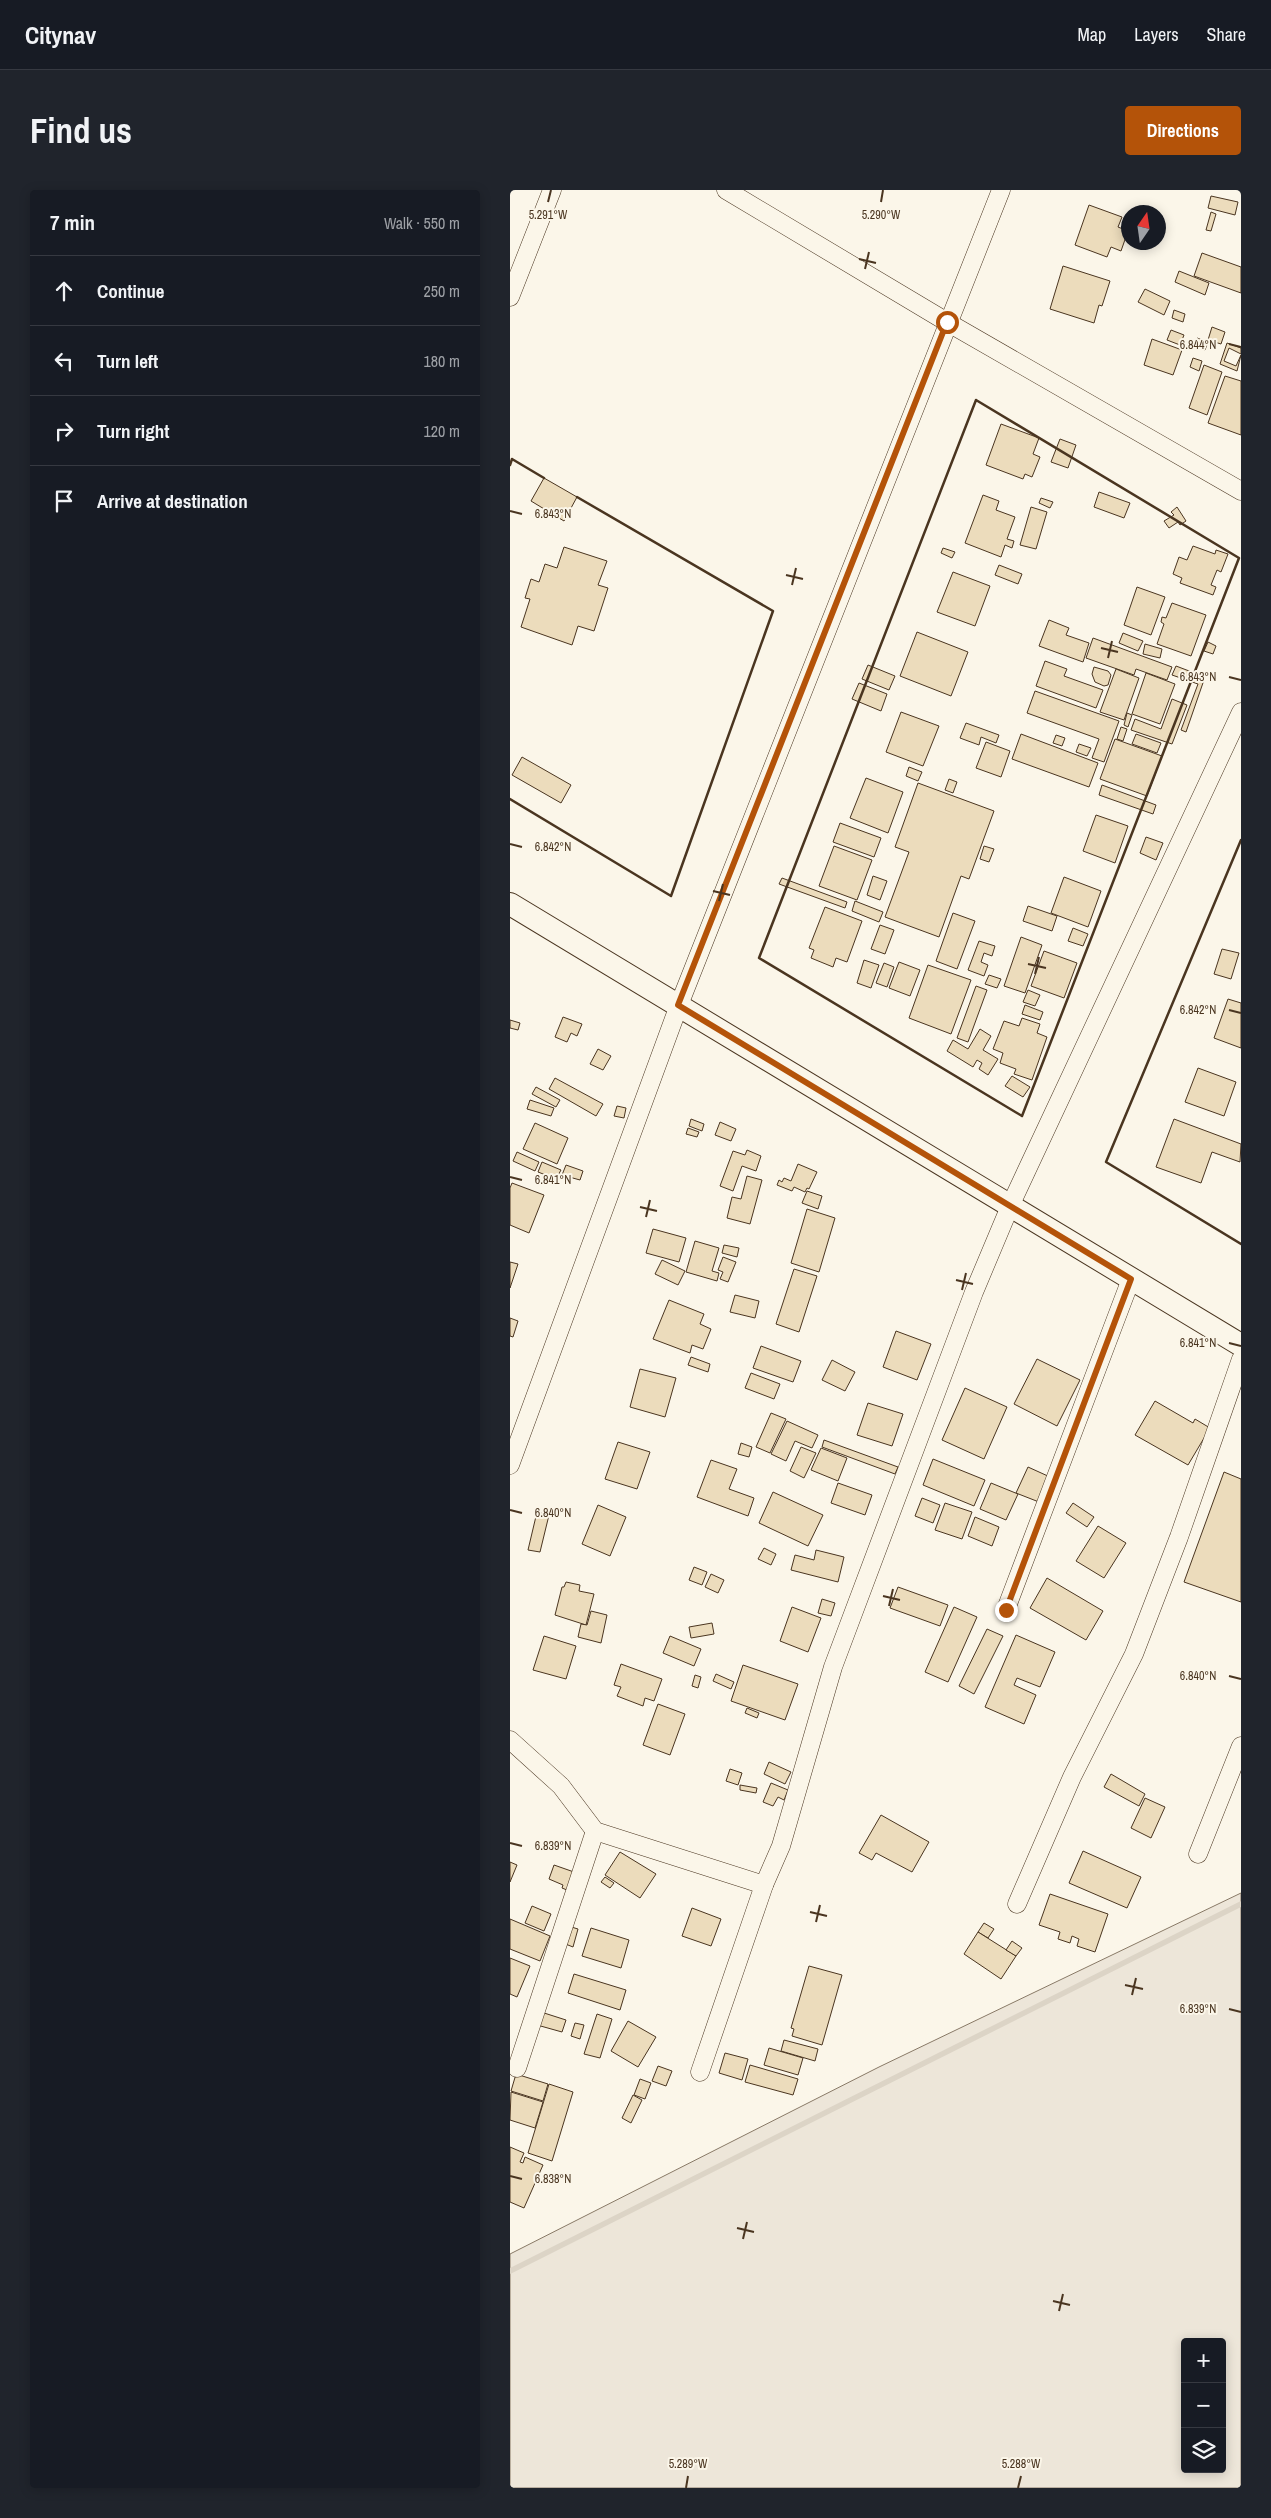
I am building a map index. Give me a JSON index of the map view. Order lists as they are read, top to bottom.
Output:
{
  "north": "top",
  "page": {
    "header": "Citynav",
    "nav": ["Map", "Layers", "Share"],
    "buttons": "Directions",
    "title": "Find us",
    "heading": ["7 min", "Walk · 550 m"],
    "list": [
      ["Continue", "250 m"],
      ["Turn left", "180 m"],
      ["Turn right", "120 m"],
      "Arrive at destination"
    ],
    "map_buttons": ["+", "−"]
  },
  "coordinates": [
    "5.291°W",
    "5.290°W",
    "6.844°N",
    "6.843°N",
    "6.842°N",
    "6.841°N",
    "6.840°N",
    "6.839°N",
    "6.838°N",
    "5.289°W",
    "5.288°W"
  ]
}
